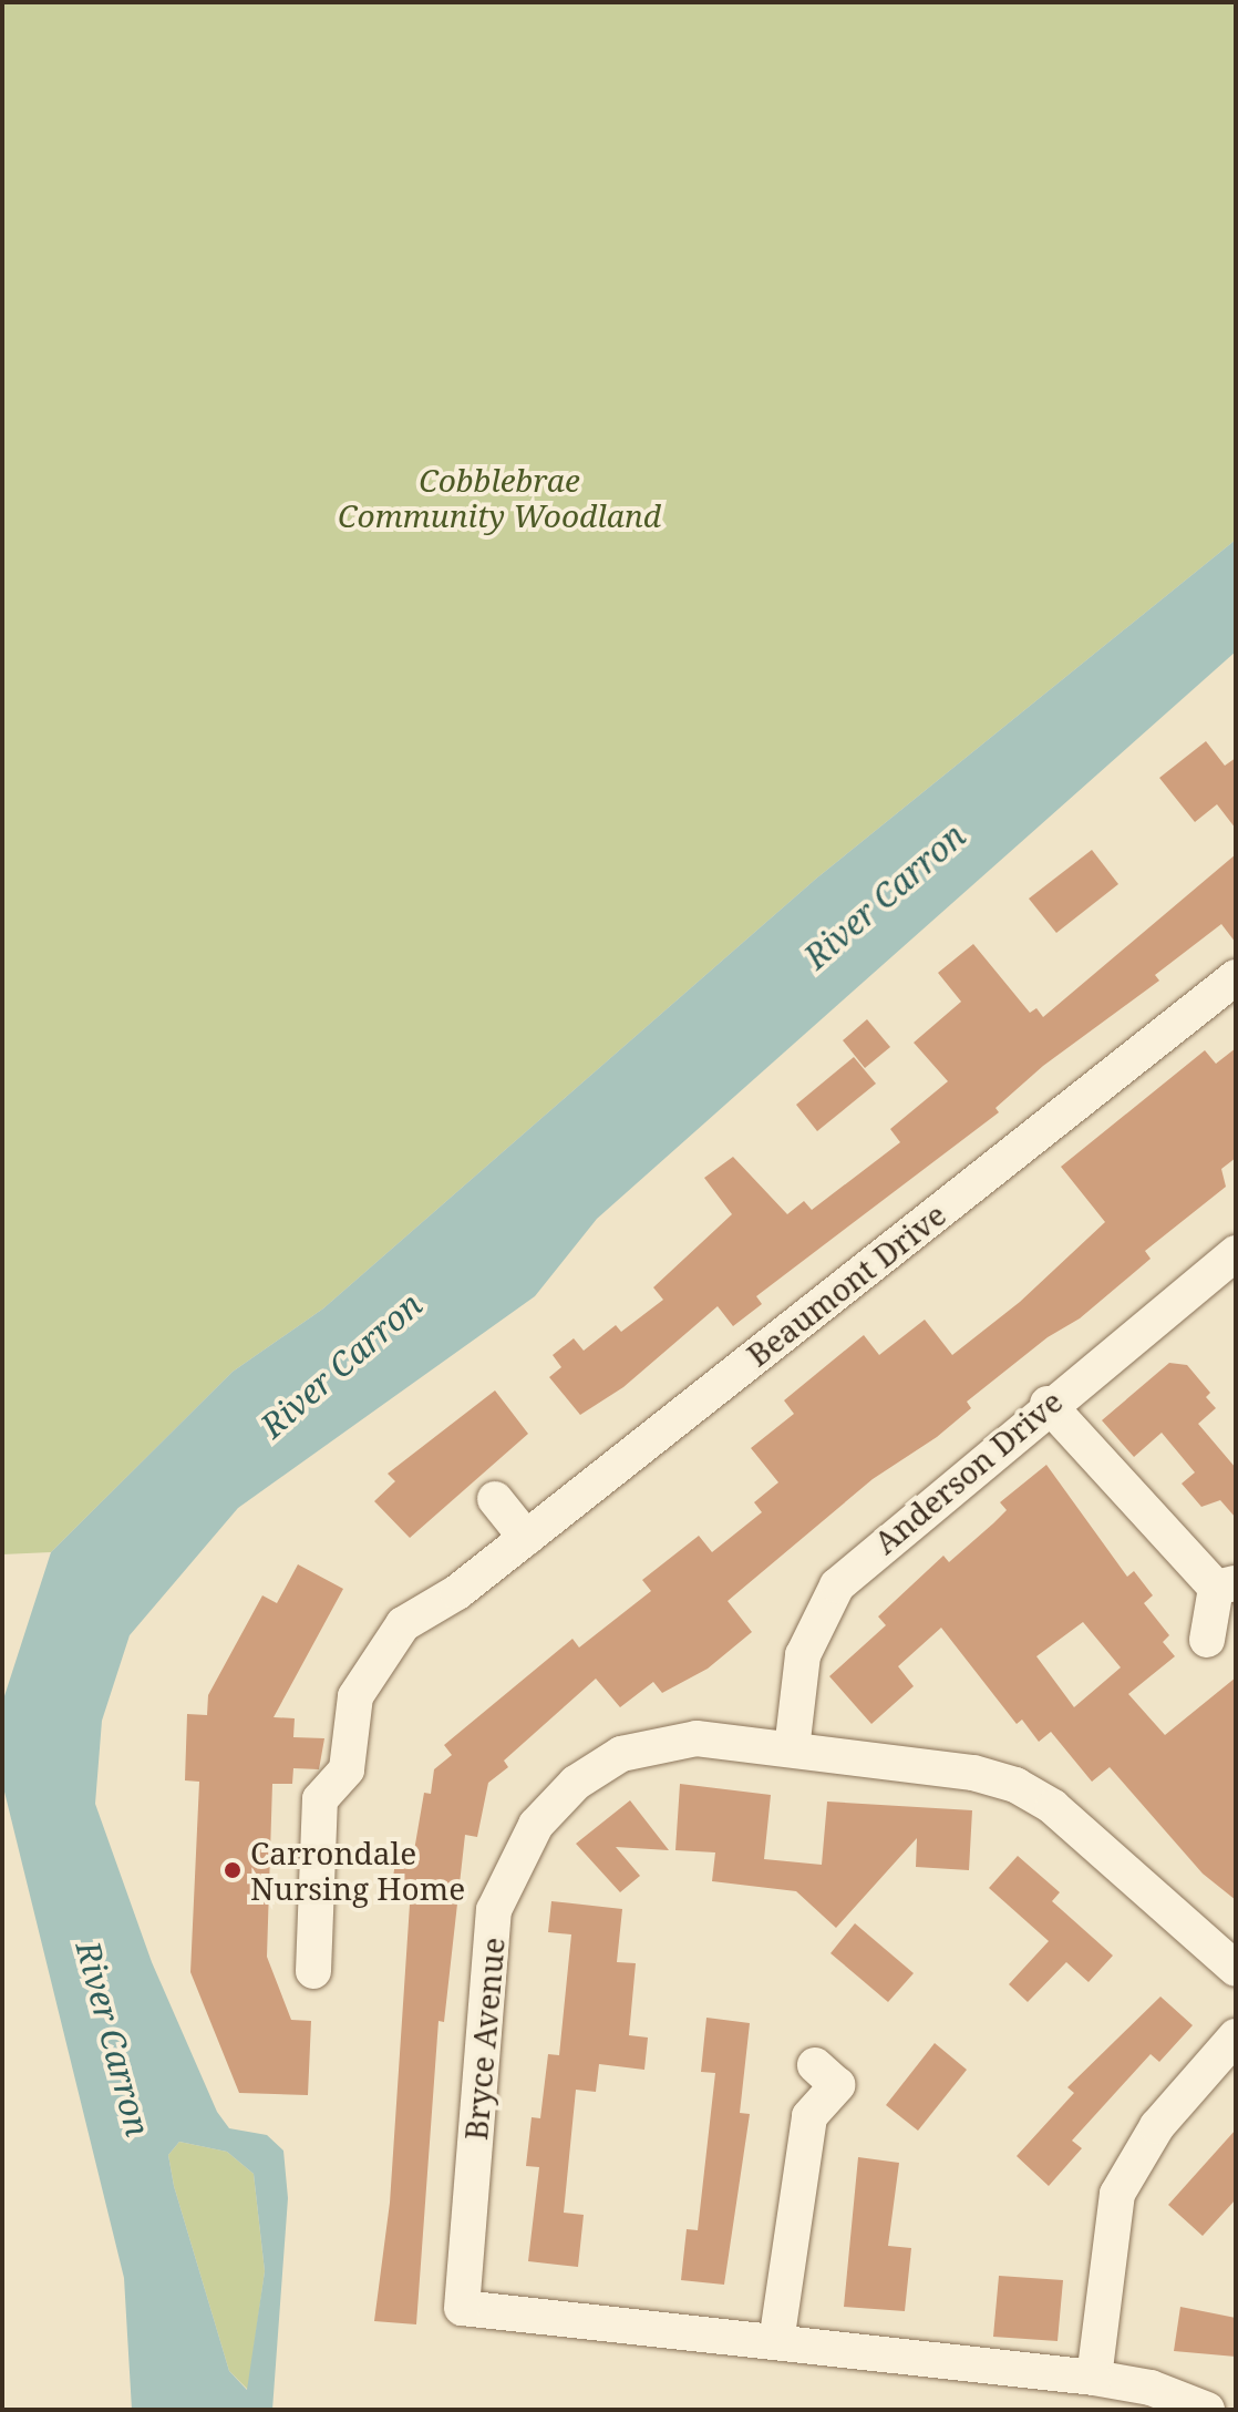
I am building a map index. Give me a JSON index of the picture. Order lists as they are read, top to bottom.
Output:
{
  "streets": {
    "street": ["Beaumont Drive", "Anderson Drive", "Bryce Avenue"]
  },
  "crossings": [
    ["Anderson Drive", "Bryce Avenue"]
  ],
  "water": ["River Carron"],
  "parks": ["Cobblebrae Community Woodland"],
  "places": ["Carrondale Nursing Home"]
}
